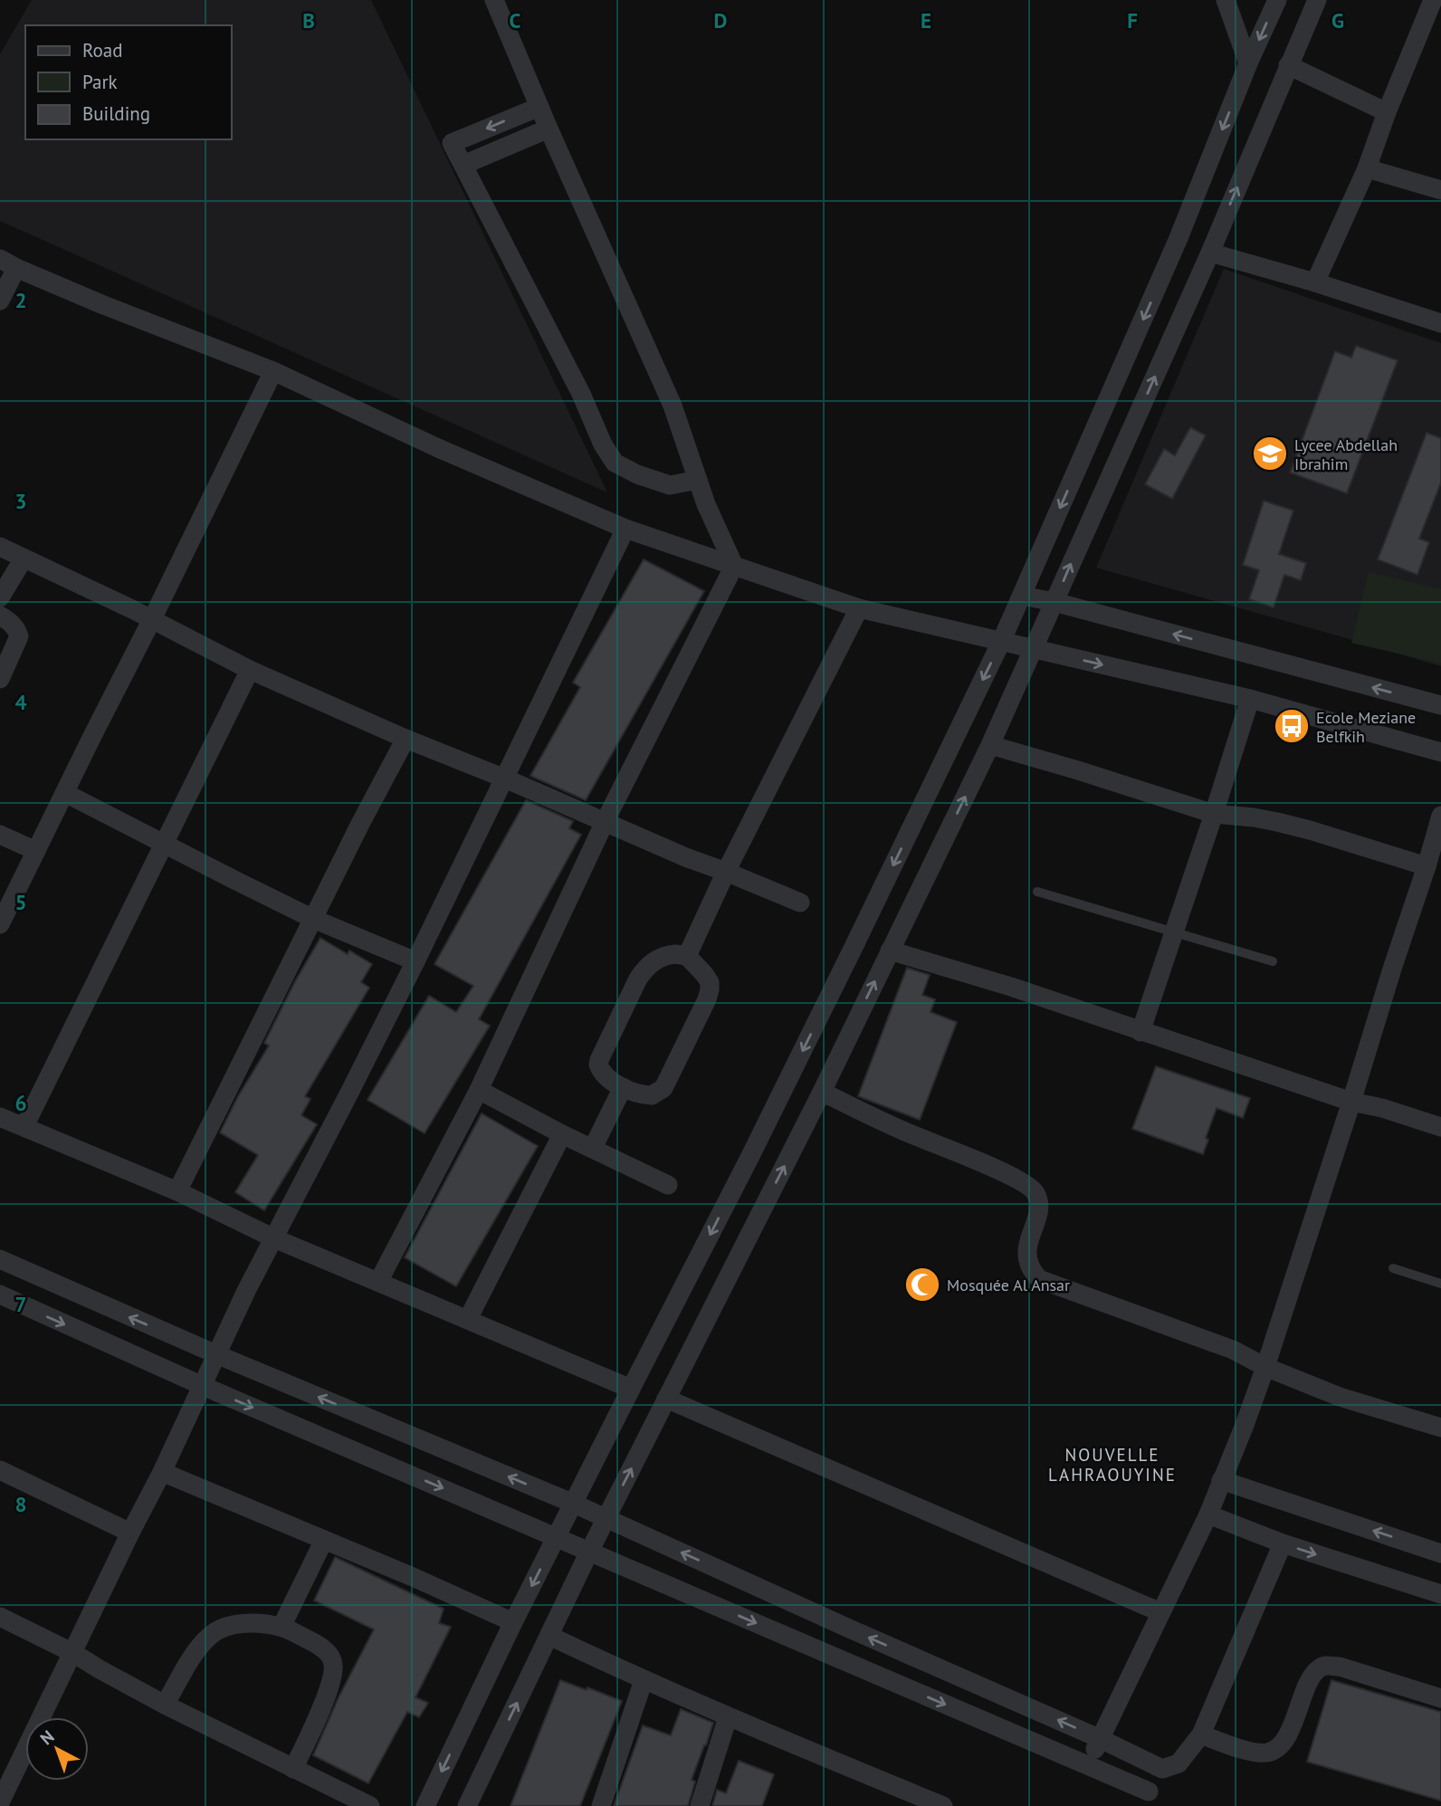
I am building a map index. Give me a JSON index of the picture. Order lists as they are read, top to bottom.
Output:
{
  "districts": ["NOUVELLE LAHRAOUYINE"],
  "places": {
    "school or university": ["Lycee Abdellah Ibrahim"],
    "bus stop": ["Ecole Meziane Belfkih"],
    "mosque": ["Mosquée Al Ansar"]
  },
  "legend": ["Road", "Park", "Building"],
  "north": "top left",
  "grid": {
    "columns": [
      "B",
      "C",
      "D",
      "E",
      "F",
      "G"
    ],
    "rows": [
      "2",
      "3",
      "4",
      "5",
      "6",
      "7",
      "8"
    ]
  }
}
